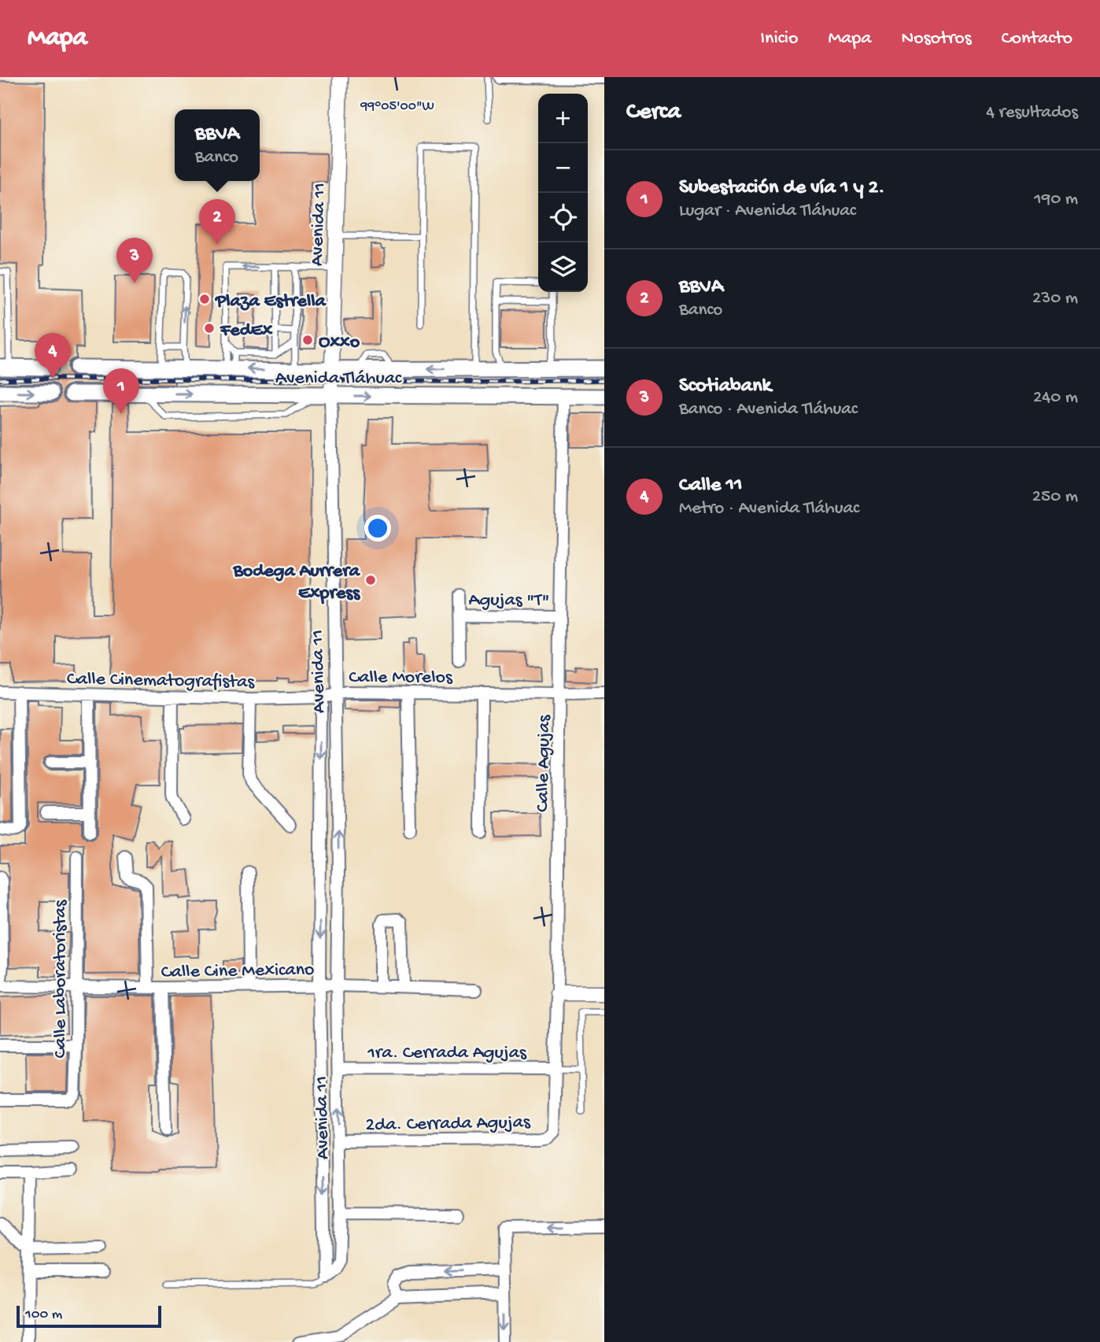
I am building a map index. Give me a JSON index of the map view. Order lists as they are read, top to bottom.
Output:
{
  "streets": {
    "main road": ["Avenida Tláhuac"],
    "street": [
      "Avenida 11",
      "Agujas \"T\"",
      "Calle Morelos",
      "Calle Cinematografistas",
      "Calle Agujas",
      "Calle Cine Mexicano",
      "Calle Laboratoristas",
      "1ra. Cerrada Agujas",
      "2da. Cerrada Agujas"
    ]
  },
  "crossings": [
    ["Avenida 11", "Avenida Tláhuac"],
    ["Avenida 11", "Calle Morelos"],
    ["Avenida 11", "Calle Cinematografistas"],
    ["Avenida 11", "Calle Cine Mexicano"],
    ["Avenida 11", "1ra. Cerrada Agujas"],
    ["Avenida 11", "2da. Cerrada Agujas"],
    ["Avenida Tláhuac", "Calle Agujas"],
    ["Agujas \"T\"", "Calle Agujas"],
    ["Calle Morelos", "Calle Cinematografistas"],
    ["Calle Morelos", "Calle Agujas"],
    ["Calle Agujas", "1ra. Cerrada Agujas"],
    ["Calle Agujas", "2da. Cerrada Agujas"],
    ["Calle Cine Mexicano", "Calle Laboratoristas"]
  ],
  "places": [
    "Plaza Estrella",
    "FedEx",
    "Oxxo",
    "Bodega Aurrera Express"
  ],
  "scale_bar": "100 m",
  "page": {
    "header": "Mapa",
    "nav": [
      "Inicio",
      "Mapa",
      "Nosotros",
      "Contacto"
    ],
    "heading": ["Cerca", "4 resultados"],
    "map_buttons": ["+", "−"],
    "popup": ["BBVA", "Banco"],
    "list": [
      {
        "mark": "1",
        "name": "Subestación de vía 1 y 2.",
        "note": "Lugar · Avenida Tláhuac",
        "value": "190 m"
      },
      {
        "mark": "2",
        "name": "BBVA",
        "note": "Banco",
        "value": "230 m"
      },
      {
        "mark": "3",
        "name": "Scotiabank",
        "note": "Banco · Avenida Tláhuac",
        "value": "240 m"
      },
      {
        "mark": "4",
        "name": "Calle 11",
        "note": "Metro · Avenida Tláhuac",
        "value": "250 m"
      }
    ],
    "pins": [
      "2",
      "3",
      "4",
      "1"
    ],
    "scale": "100 m"
  },
  "coordinates": ["99°05'00\"W"]
}
